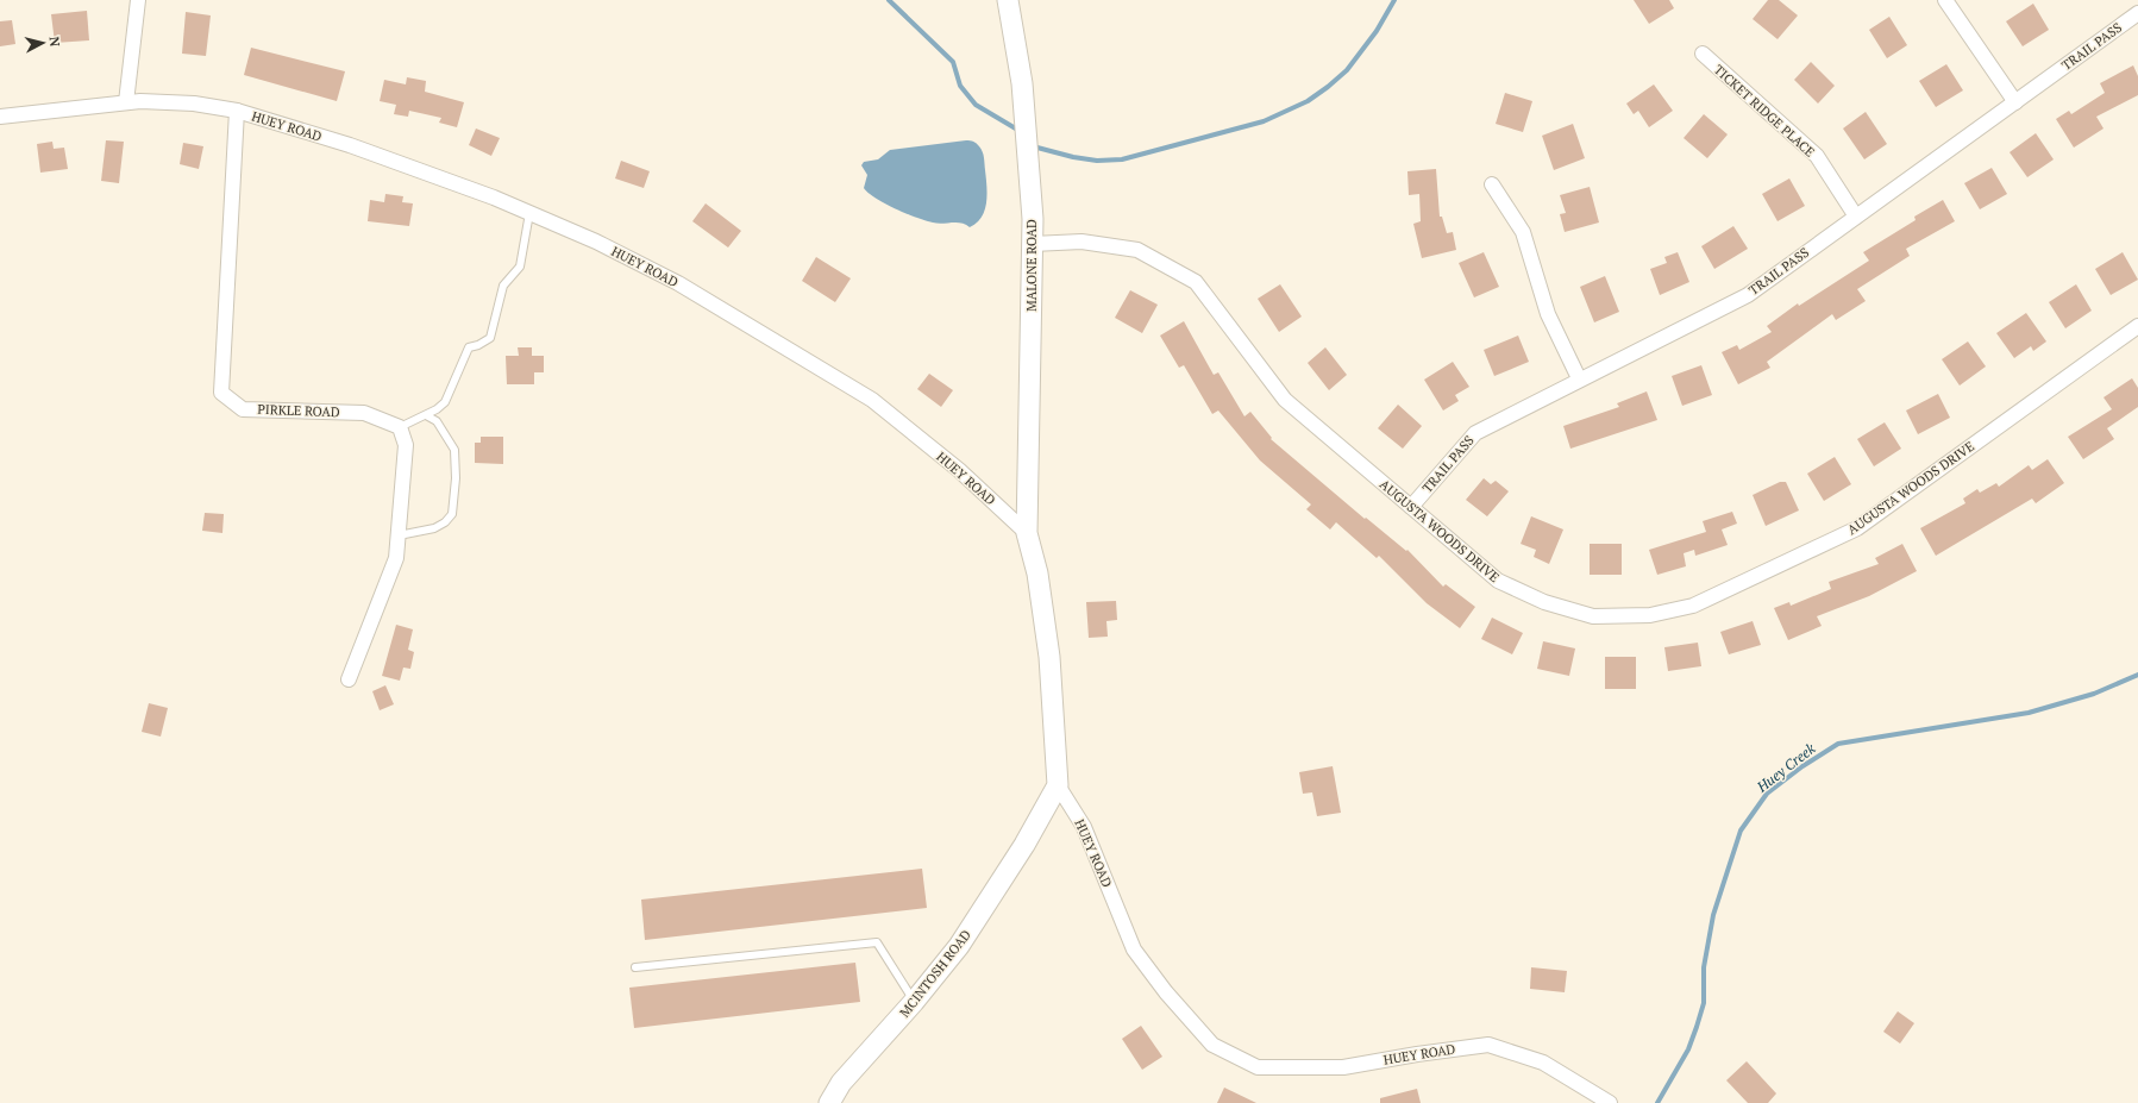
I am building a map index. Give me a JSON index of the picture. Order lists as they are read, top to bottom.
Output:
{
  "streets": {
    "street": [
      "TRAIL PASS",
      "TICKET RIDGE PLACE",
      "HUEY ROAD",
      "MALONE ROAD",
      "PIRKLE ROAD",
      "AUGUSTA WOODS DRIVE",
      "MCINTOSH ROAD"
    ]
  },
  "crossings": [
    ["TRAIL PASS", "TICKET RIDGE PLACE"],
    ["TRAIL PASS", "AUGUSTA WOODS DRIVE"],
    ["HUEY ROAD", "MALONE ROAD"],
    ["HUEY ROAD", "PIRKLE ROAD"],
    ["HUEY ROAD", "MCINTOSH ROAD"],
    ["MALONE ROAD", "AUGUSTA WOODS DRIVE"]
  ],
  "water": ["Huey Creek"],
  "north": "right"
}
